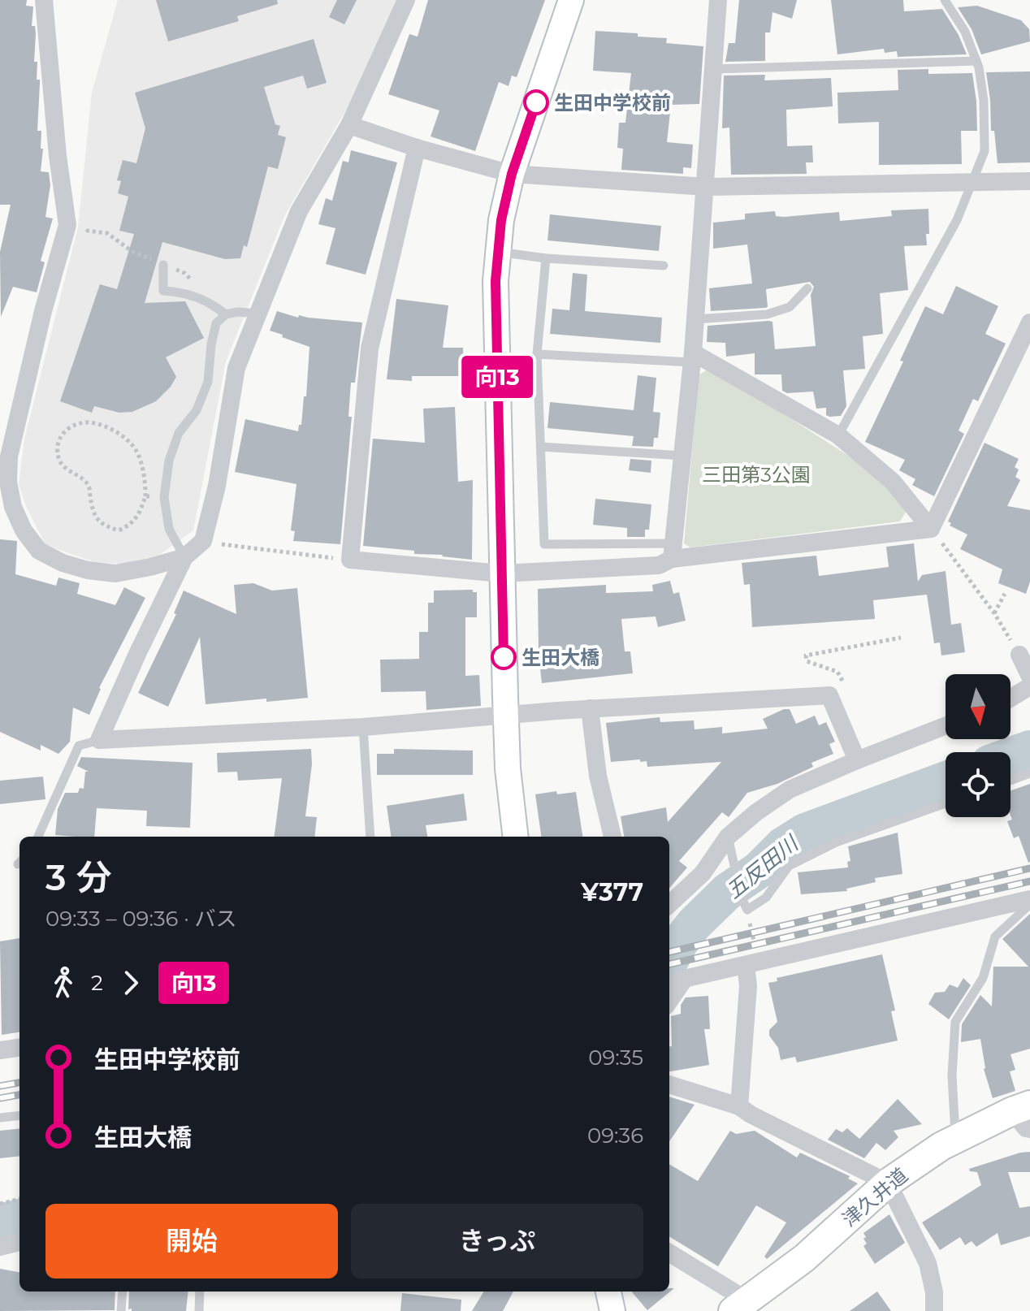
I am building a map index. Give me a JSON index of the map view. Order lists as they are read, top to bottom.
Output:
{
  "streets": {
    "main road": ["津久井道"]
  },
  "water": ["五反田川"],
  "parks": ["三田第3公園"],
  "places": ["生田中学校前", "生田大橋"],
  "lines": ["bus line 向13"],
  "north": "bottom",
  "page": {
    "on_map": "向13",
    "heading": ["3 分", "09:33 – 09:36 · バス", "¥377"],
    "legs": ["2", "向13"],
    "list": [
      {
        "name": "生田中学校前",
        "value": "09:35"
      },
      {
        "name": "生田大橋",
        "value": "09:36"
      }
    ],
    "buttons": ["開始", "きっぷ"]
  }
}
